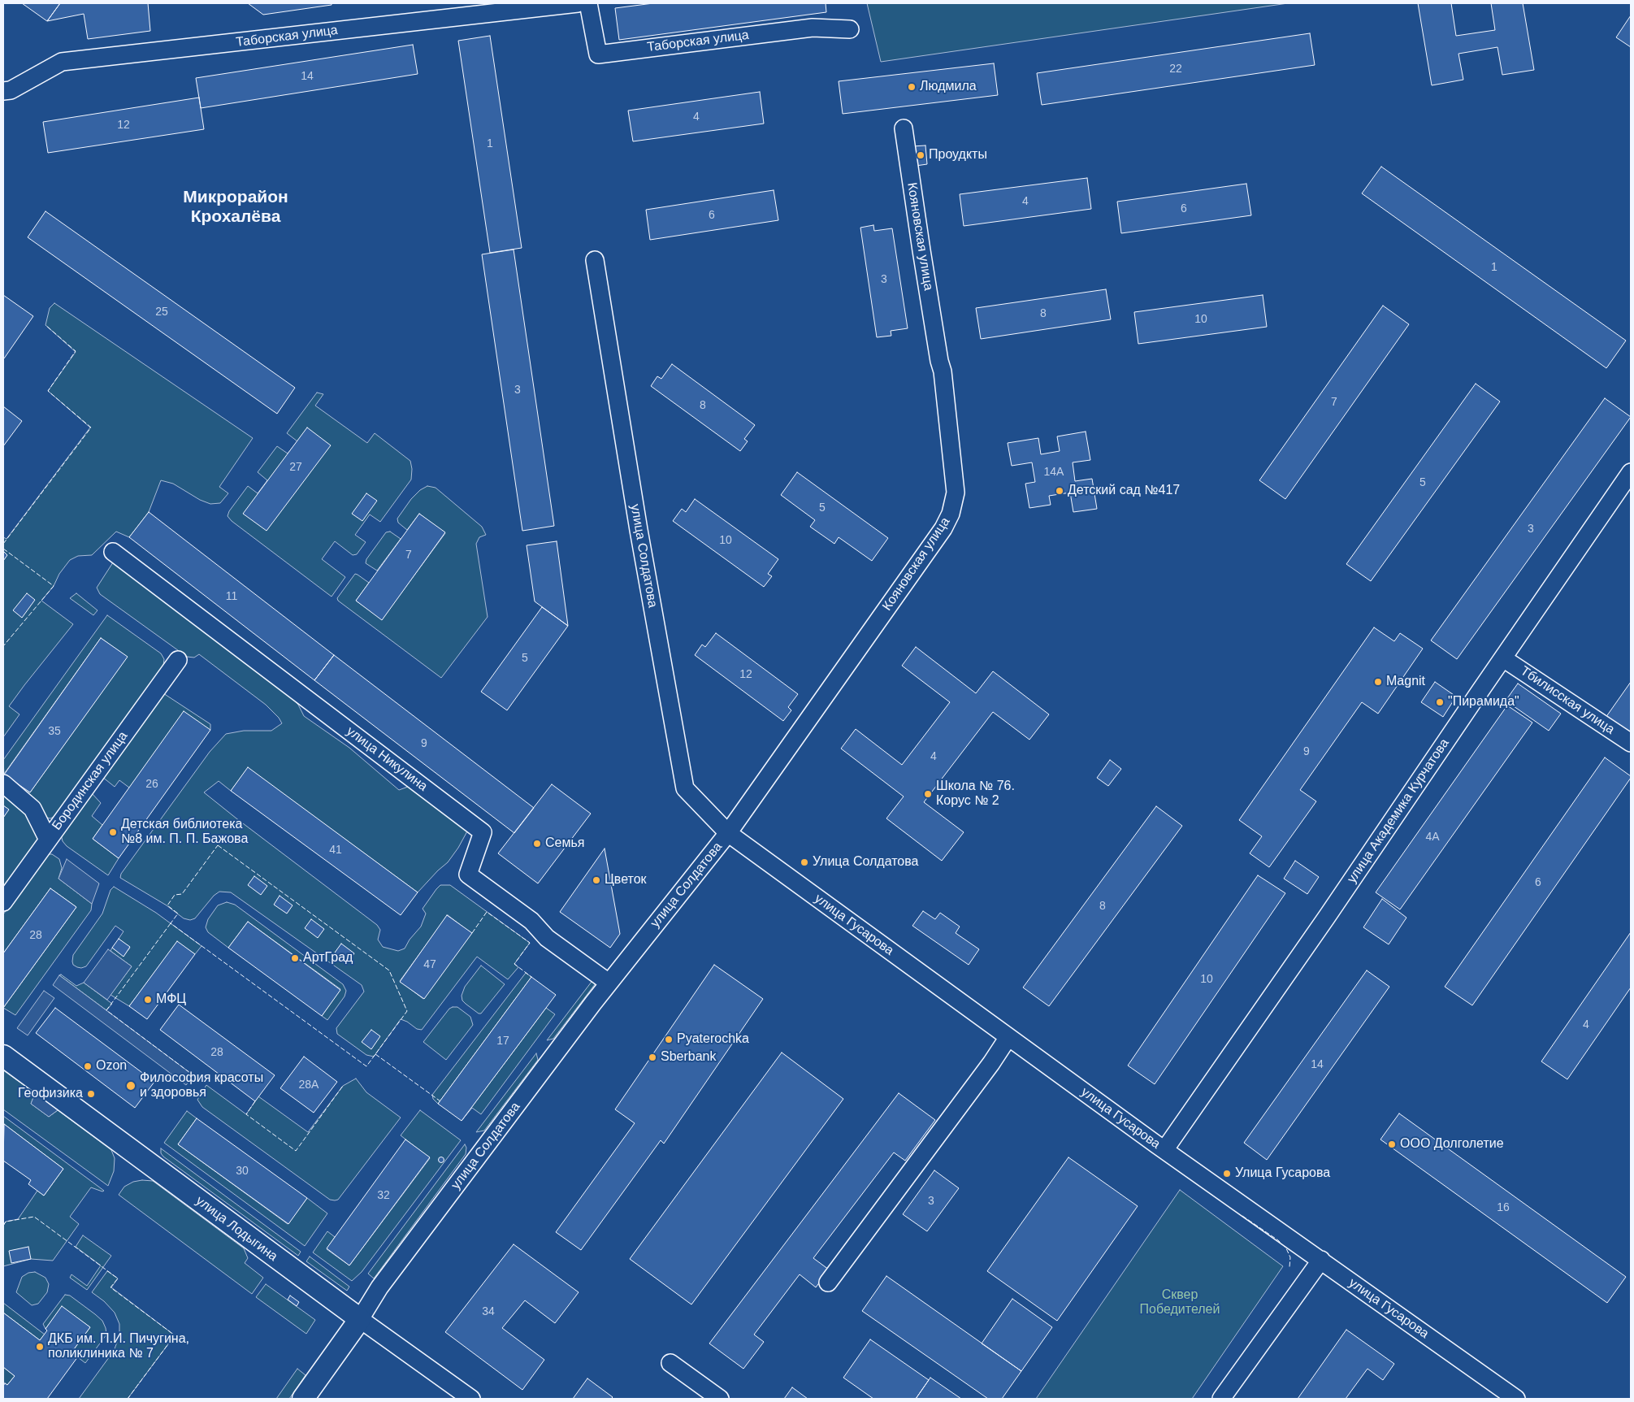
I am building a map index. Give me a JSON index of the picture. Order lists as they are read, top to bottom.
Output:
{
  "streets": {
    "main road": ["улица Солдатова", "улица Лодыгина"],
    "street": [
      "Таборская улица",
      "Кояновская улица",
      "Тбилисская улица",
      "улица Никулина",
      "Бородинская улица",
      "улица Академика Курчатова",
      "улица Гусарова"
    ]
  },
  "crossings": [
    ["Кояновская улица", "улица Солдатова"],
    ["Кояновская улица", "улица Гусарова"],
    ["улица Солдатова", "улица Никулина"],
    ["улица Солдатова", "улица Гусарова"],
    ["улица Солдатова", "улица Лодыгина"],
    ["Тбилисская улица", "улица Академика Курчатова"],
    ["улица Академика Курчатова", "улица Гусарова"]
  ],
  "districts": ["Микрорайон Крохалёва"],
  "parks": ["Сквер Победителей"],
  "places": [
    "Людмила",
    "Проудкты",
    "Детский сад №417",
    "Magnit",
    "\"Пирамида\"",
    "Школа № 76. Корус № 2",
    "Детская библиотека №8 им. П. П. Бажова",
    "Семья",
    "Улица Солдатова",
    "Цветок",
    "АртГрад",
    "МФЦ",
    "Pyaterochka",
    "Sberbank",
    "Ozon",
    "Философия красоты и здоровья",
    "Геофизика",
    "ООО Долголетие",
    "Улица Гусарова",
    "ДКБ им. П.И. Пичугина, поликлиника № 7"
  ],
  "house_numbers": [
    "22",
    "14",
    "4",
    "12",
    "1",
    "4",
    "6",
    "6",
    "1",
    "3",
    "25",
    "8",
    "10",
    "3",
    "7",
    "8",
    "27",
    "14А",
    "5",
    "5",
    "3",
    "10",
    "7",
    "11",
    "5",
    "12",
    "35",
    "9",
    "9",
    "4",
    "26",
    "4А",
    "41",
    "6",
    "8",
    "28",
    "47",
    "10",
    "4",
    "17",
    "28",
    "14",
    "28А",
    "30",
    "32",
    "3",
    "16",
    "34"
  ]
}
